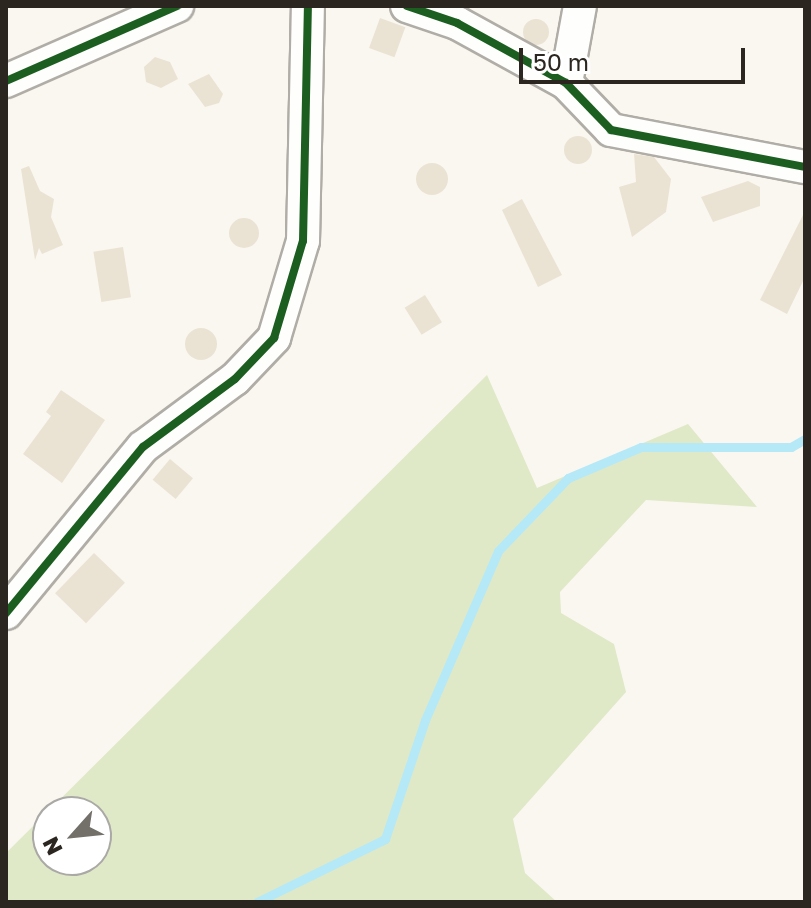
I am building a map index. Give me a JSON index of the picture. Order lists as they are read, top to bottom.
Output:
{
  "scale_bar": "50 m",
  "north": "bottom left"
}
